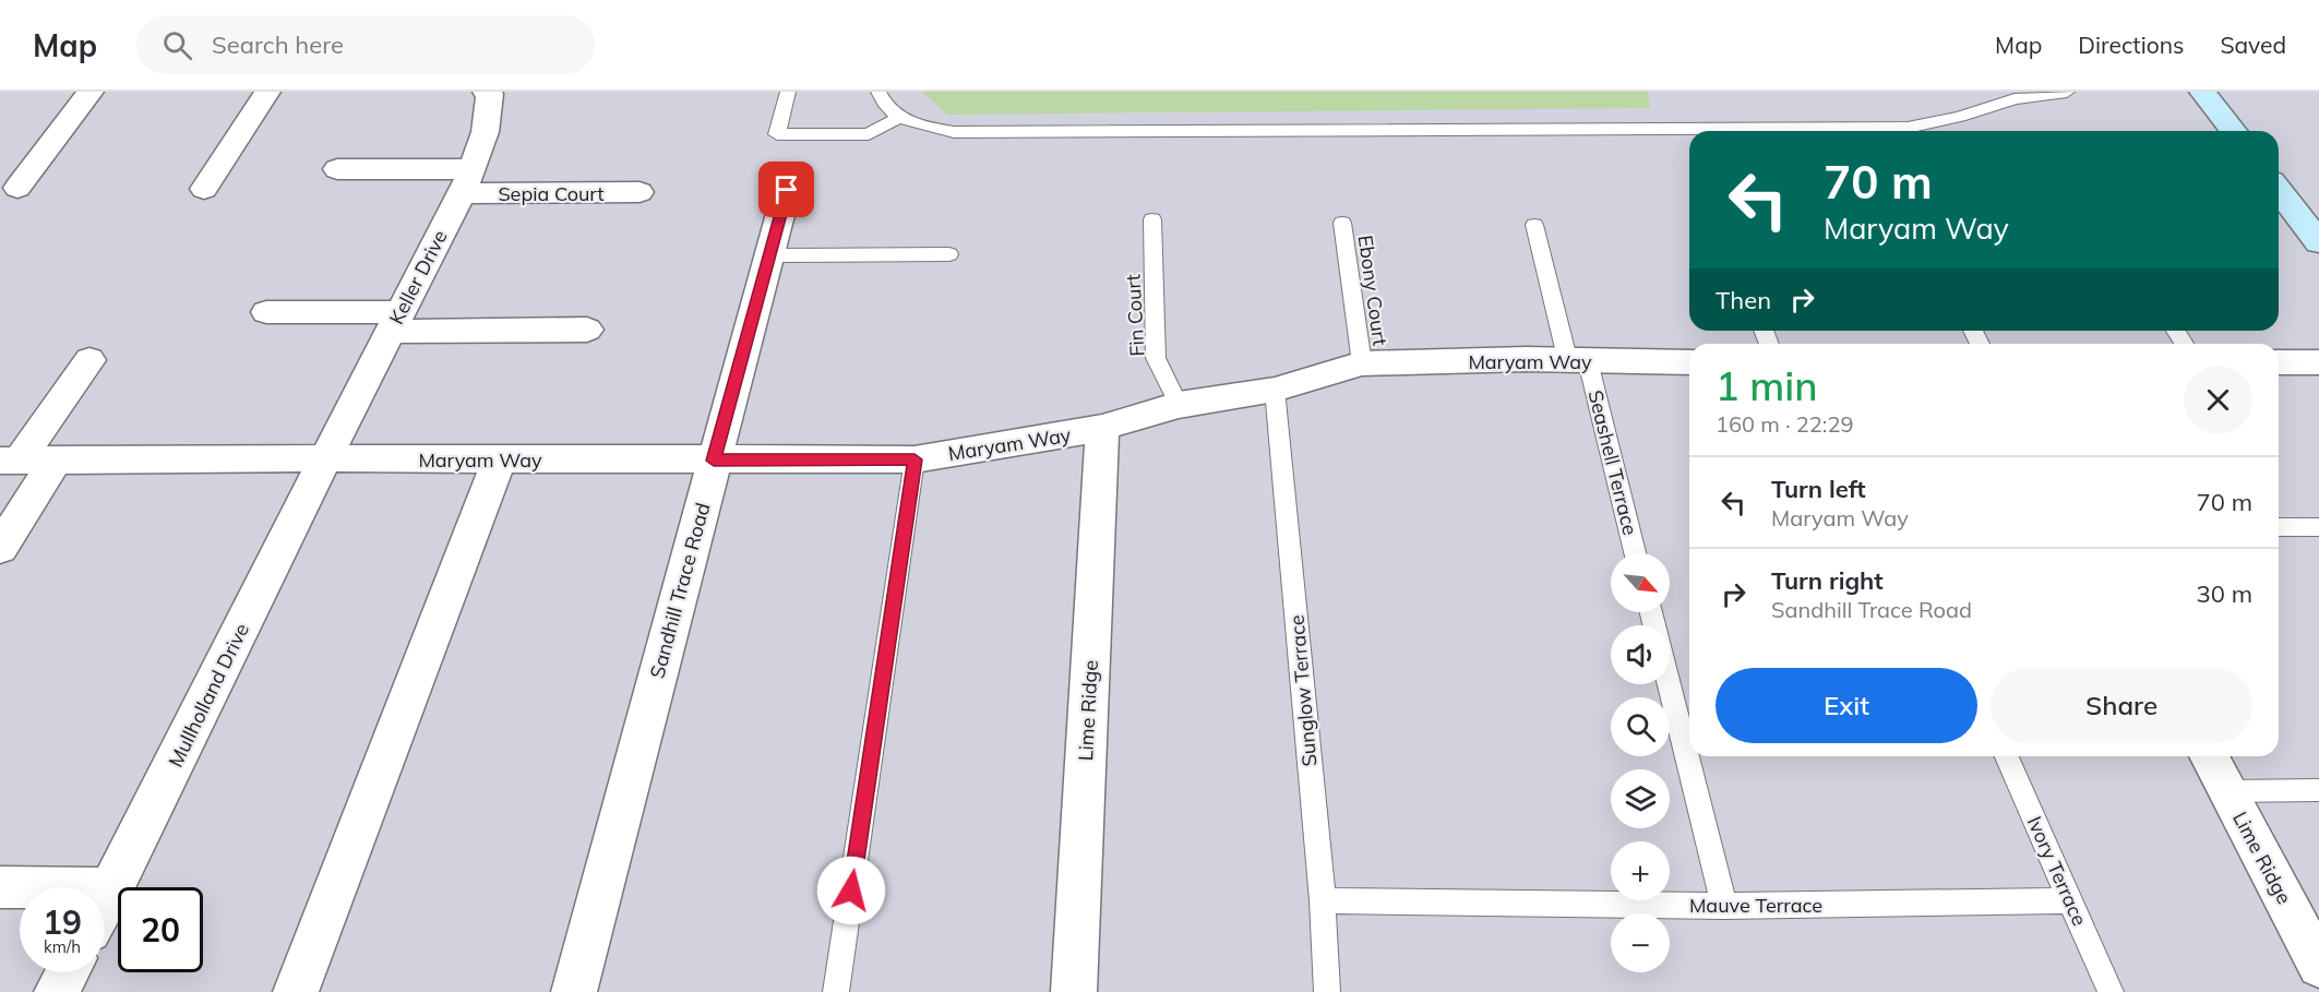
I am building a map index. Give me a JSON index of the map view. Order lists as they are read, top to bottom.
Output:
{
  "streets": {
    "street": [
      "Sepia Court",
      "Keller Drive",
      "Maryam Way",
      "Sandhill Trace Road",
      "Mullholland Drive",
      "Lime Ridge"
    ],
    "lane": [
      "Ebony Court",
      "Fin Court",
      "Seashell Terrace",
      "Sunglow Terrace",
      "Ivory Terrace",
      "Mauve Terrace"
    ]
  },
  "crossings": [
    ["Sepia Court", "Keller Drive"],
    ["Keller Drive", "Maryam Way"],
    ["Keller Drive", "Mullholland Drive"],
    ["Ebony Court", "Maryam Way"],
    ["Fin Court", "Maryam Way"],
    ["Maryam Way", "Seashell Terrace"],
    ["Maryam Way", "Sandhill Trace Road"],
    ["Maryam Way", "Sunglow Terrace"],
    ["Maryam Way", "Mullholland Drive"],
    ["Maryam Way", "Lime Ridge"],
    ["Sunglow Terrace", "Mauve Terrace"],
    ["Ivory Terrace", "Mauve Terrace"]
  ],
  "north": "bottom right",
  "page": {
    "header": "Map",
    "search": "Search here",
    "nav": ["Map", "Directions", "Saved"],
    "turn": ["70 m", "Maryam Way"],
    "then": "Then",
    "heading": ["1 min", "160 m · 22:29"],
    "list": [
      {
        "name": "Turn left",
        "note": "Maryam Way",
        "value": "70 m"
      },
      {
        "name": "Turn right",
        "note": "Sandhill Trace Road",
        "value": "30 m"
      }
    ],
    "map_buttons": ["+", "−"],
    "buttons": ["Exit", "Share"],
    "speed": "19 km/h",
    "limit": "20"
  }
}
